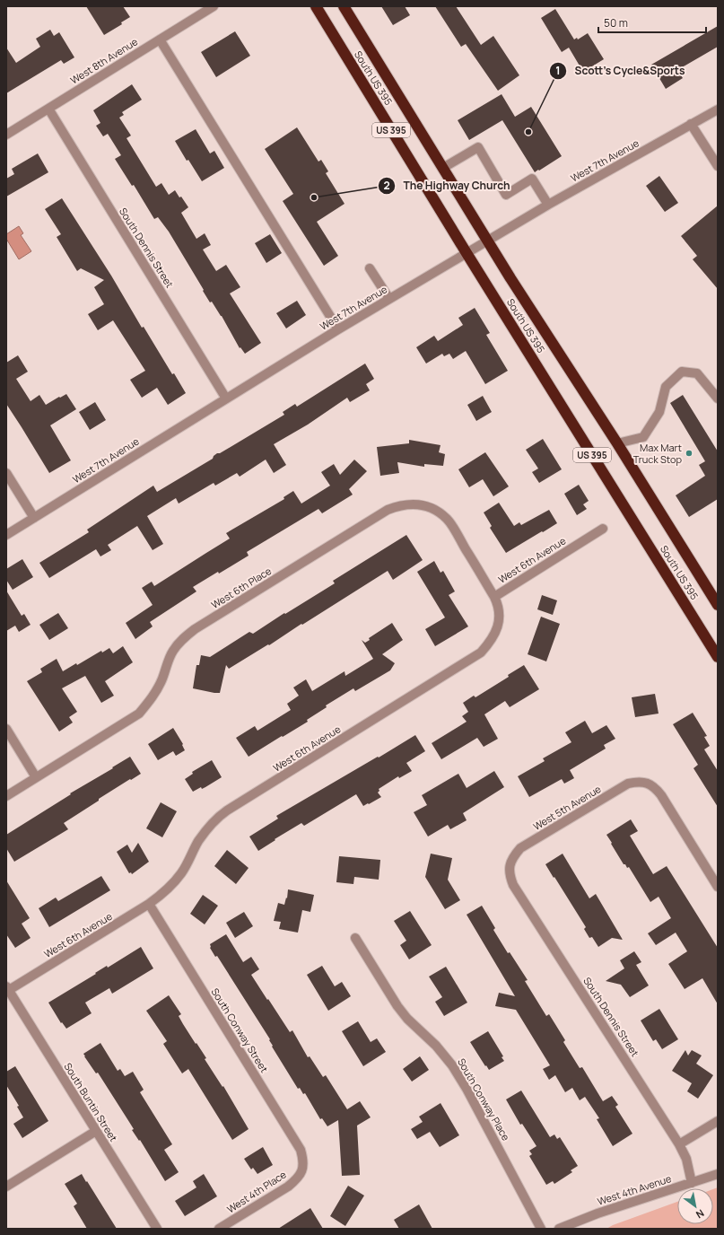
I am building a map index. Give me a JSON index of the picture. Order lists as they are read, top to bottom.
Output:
{
  "streets": {
    "highway": ["South US 395", "US 395"],
    "street": [
      "West 8th Avenue",
      "West 7th Avenue",
      "South Dennis Street",
      "West 6th Avenue",
      "West 6th Place",
      "West 5th Avenue",
      "South Conway Street",
      "South Conway Place",
      "South Buntin Street",
      "West 4th Avenue",
      "West 4th Place"
    ]
  },
  "crossings": [
    ["West 8th Avenue", "South Dennis Street"],
    ["South US 395", "West 7th Avenue"],
    ["West 7th Avenue", "South Dennis Street"],
    ["South Dennis Street", "West 5th Avenue"],
    ["South Dennis Street", "West 4th Avenue"],
    ["West 6th Avenue", "West 6th Place"],
    ["West 6th Avenue", "South Conway Street"],
    ["West 6th Avenue", "South Buntin Street"],
    ["South Conway Street", "West 4th Place"]
  ],
  "places": ["Scott's Cycle&Sports", "The Highway Church", "Max Mart Truck Stop"],
  "scale_bar": "50 m",
  "north": "bottom right"
}
